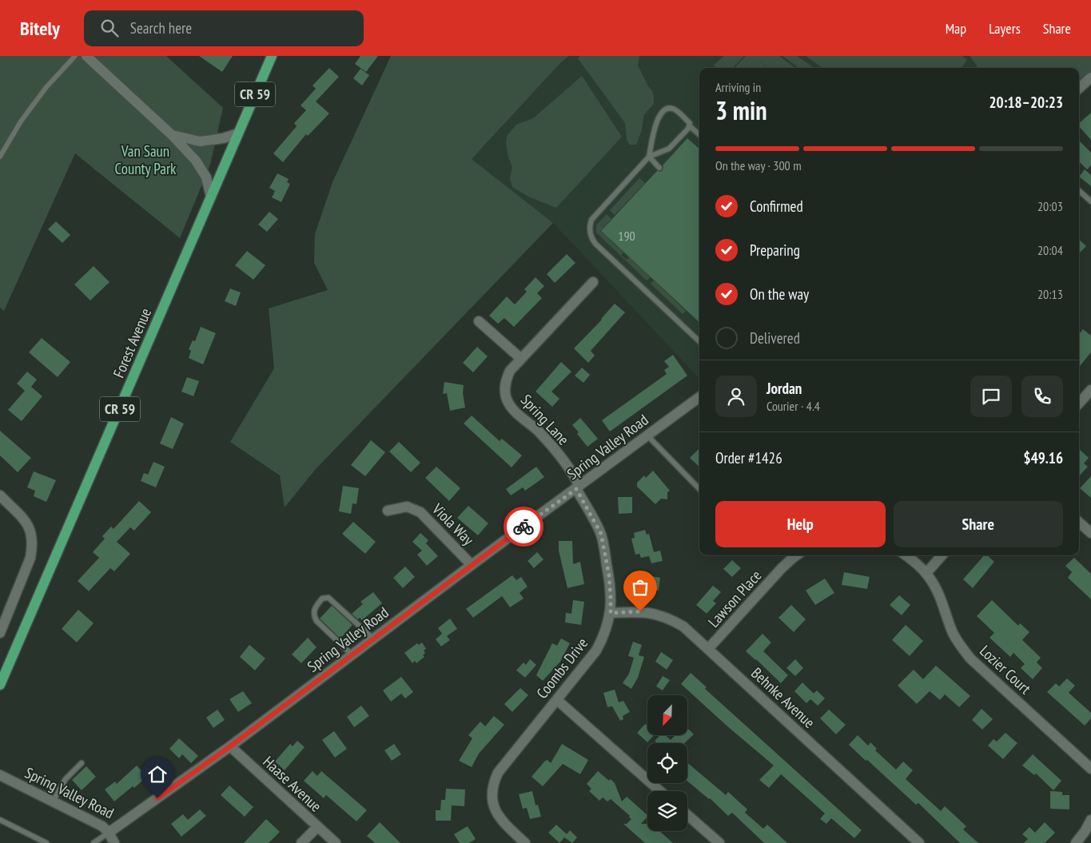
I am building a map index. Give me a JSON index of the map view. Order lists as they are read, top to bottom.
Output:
{
  "streets": {
    "main road": ["CR 59", "Forest Avenue"],
    "street": [
      "Spring Lane",
      "Spring Valley Road",
      "Viola Way",
      "Lawson Place",
      "Coombs Drive",
      "Lozier Court",
      "Behnke Avenue",
      "Haase Avenue"
    ]
  },
  "crossings": [
    ["Spring Lane", "Spring Valley Road"],
    ["Spring Lane", "Coombs Drive"],
    ["Spring Valley Road", "Viola Way"],
    ["Spring Valley Road", "Coombs Drive"],
    ["Spring Valley Road", "Haase Avenue"],
    ["Lawson Place", "Behnke Avenue"],
    ["Coombs Drive", "Behnke Avenue"]
  ],
  "parks": ["Van Saun County Park"],
  "house_numbers": ["190"],
  "north": "bottom left",
  "page": {
    "header": "Bitely",
    "search": "Search here",
    "nav": ["Map", "Layers", "Share"],
    "heading": ["3 min", "Arriving in", "20:18–20:23"],
    "panel": [
      "Jordan",
      "Courier · 4.4",
      "Order #1426",
      "$49.16"
    ],
    "bar": "On the way · 300 m",
    "list": [
      ["Confirmed", "20:03"],
      ["Preparing", "20:04"],
      ["On the way", "20:13"],
      "Delivered"
    ],
    "buttons": ["Help", "Share"]
  }
}
